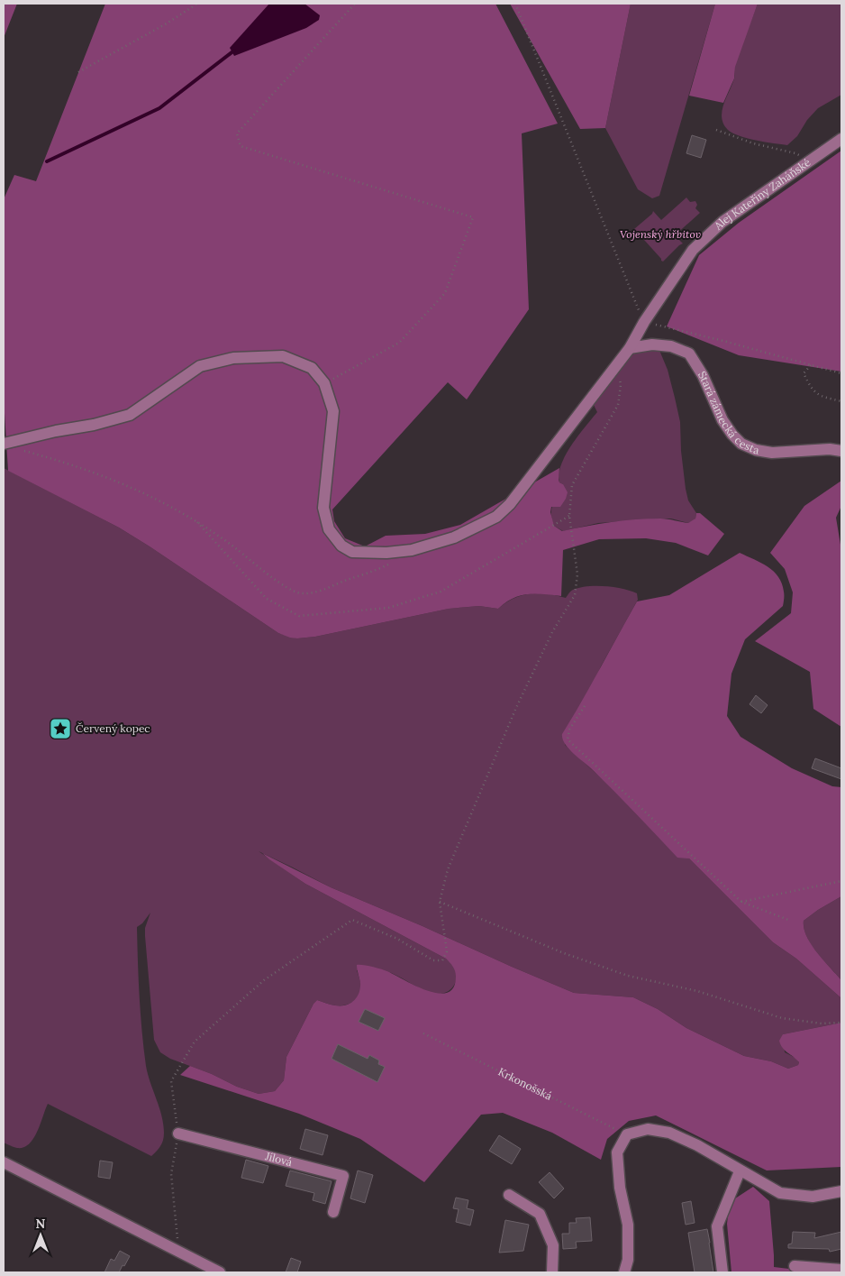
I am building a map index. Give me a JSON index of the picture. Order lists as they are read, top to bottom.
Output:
{
  "streets": {
    "street": ["Alej Kateřiny Zaháňské", "Stará zámecká cesta", "Jílová"],
    "path": ["Krkonošská"]
  },
  "crossings": [
    ["Alej Kateřiny Zaháňské", "Stará zámecká cesta"]
  ],
  "parks": ["Vojenský hřbitov"],
  "places": {
    "place": ["Červený kopec"]
  },
  "north": "top"
}
